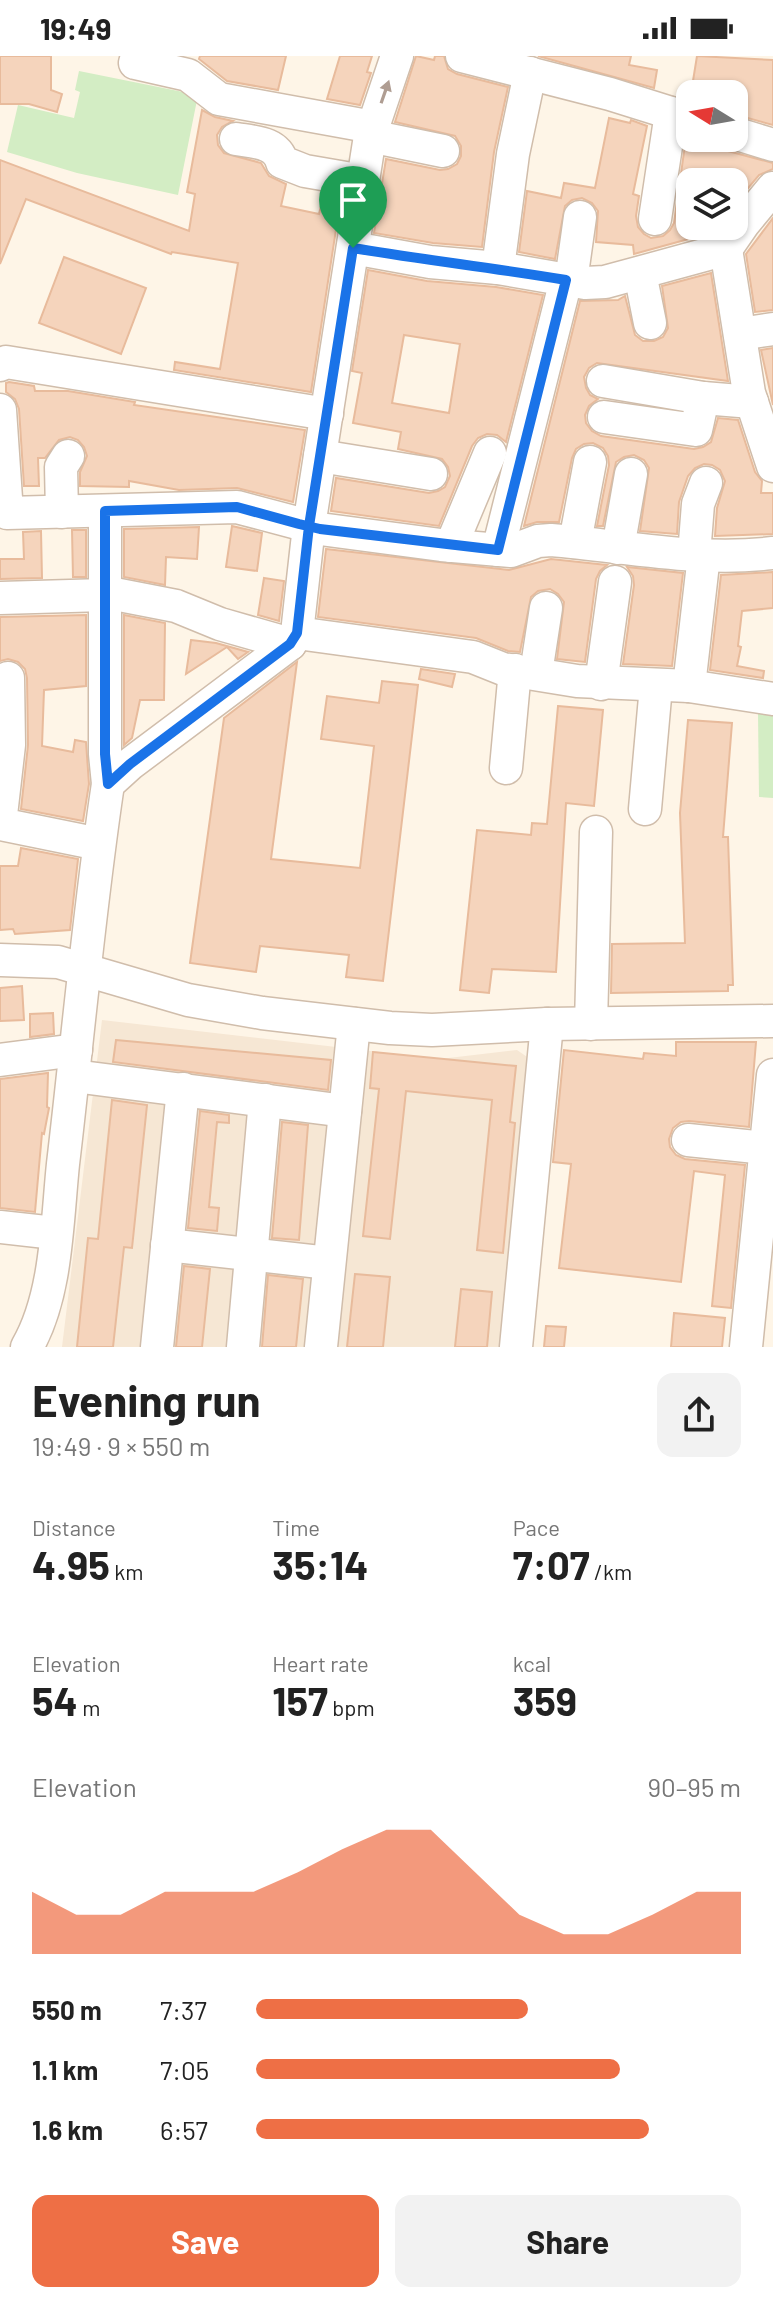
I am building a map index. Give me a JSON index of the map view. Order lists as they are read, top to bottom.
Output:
{
  "north": "left",
  "page": {
    "status": "19:49",
    "heading": ["Evening run", "19:49 · 9 × 550 m"],
    "stats": [
      ["Distance", "4.95 km"],
      ["Time", "35:14"],
      ["Pace", "7:07 /km"],
      ["Elevation", "54 m"],
      ["Heart rate", "157 bpm"],
      ["kcal", "359"]
    ],
    "chart": ["Elevation", "90–95 m"],
    "list": [
      {
        "name": "550 m",
        "note": "7:37"
      },
      {
        "name": "1.1 km",
        "note": "7:05"
      },
      {
        "name": "1.6 km",
        "note": "6:57"
      }
    ],
    "buttons": ["Save", "Share"]
  }
}
